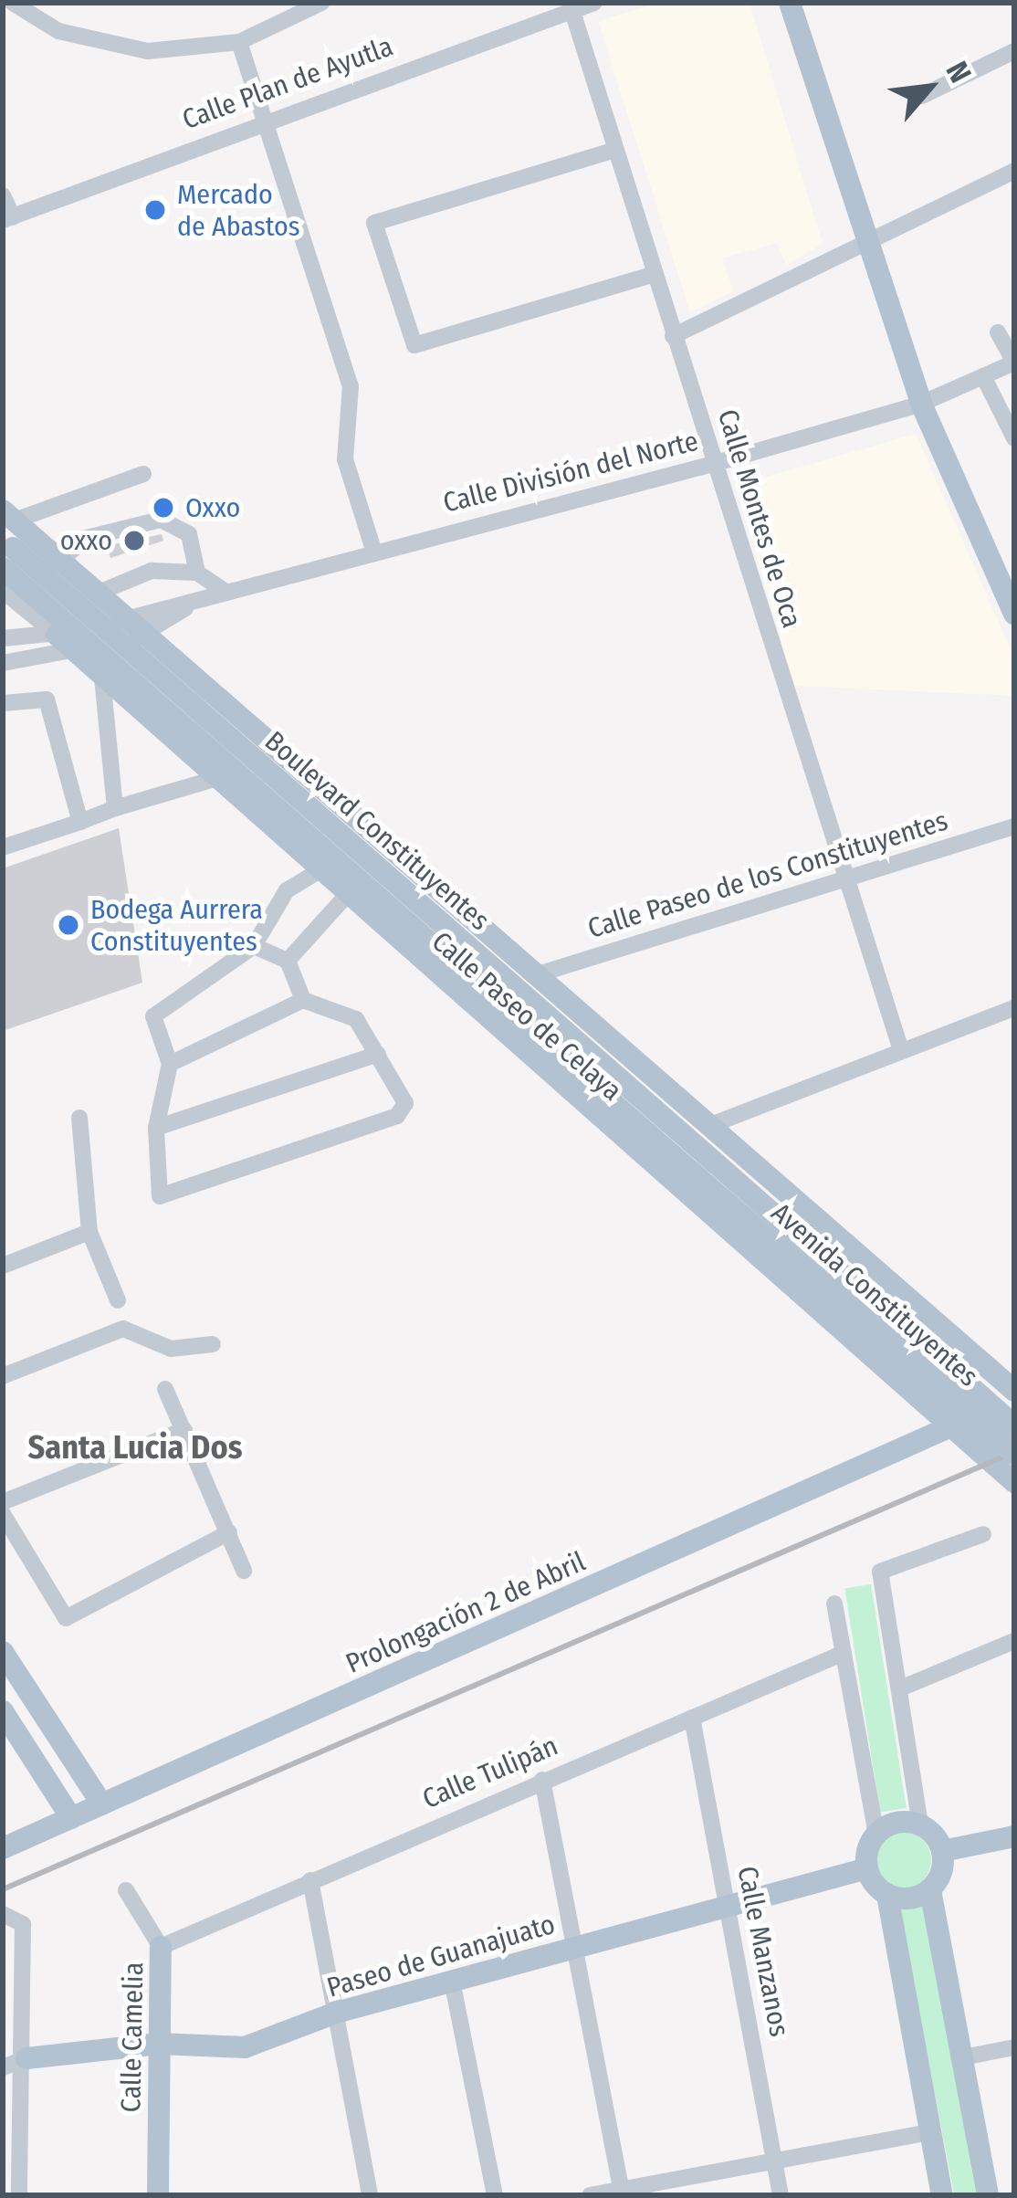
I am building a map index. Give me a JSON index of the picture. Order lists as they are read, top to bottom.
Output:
{
  "streets": {
    "main road": [
      "Boulevard Constituyentes",
      "Calle Paseo de Celaya",
      "Avenida Constituyentes",
      "Prolongación 2 de Abril",
      "Paseo de Guanajuato",
      "Calle Camelia"
    ],
    "street": [
      "Calle Plan de Ayutla",
      "Calle División del Norte",
      "Calle Montes de Oca",
      "Calle Paseo de los Constituyentes",
      "Calle Tulipán",
      "Calle Manzanos"
    ]
  },
  "crossings": [
    ["Calle Plan de Ayutla", "Calle Montes de Oca"],
    ["Calle División del Norte", "Calle Montes de Oca"],
    ["Calle División del Norte", "Calle Paseo de Celaya"],
    ["Calle Montes de Oca", "Calle Paseo de los Constituyentes"],
    ["Boulevard Constituyentes", "Calle Paseo de Celaya"],
    ["Boulevard Constituyentes", "Avenida Constituyentes"],
    ["Calle Paseo de los Constituyentes", "Calle Paseo de Celaya"],
    ["Calle Paseo de Celaya", "Avenida Constituyentes"],
    ["Calle Paseo de Celaya", "Prolongación 2 de Abril"],
    ["Calle Tulipán", "Calle Manzanos"],
    ["Calle Tulipán", "Calle Camelia"],
    ["Calle Manzanos", "Paseo de Guanajuato"],
    ["Paseo de Guanajuato", "Calle Camelia"]
  ],
  "districts": ["Santa Lucia Dos"],
  "places": [
    "Mercado de Abastos",
    "Oxxo",
    "oxxo",
    "Bodega Aurrera Constituyentes"
  ],
  "north": "top right"
}
